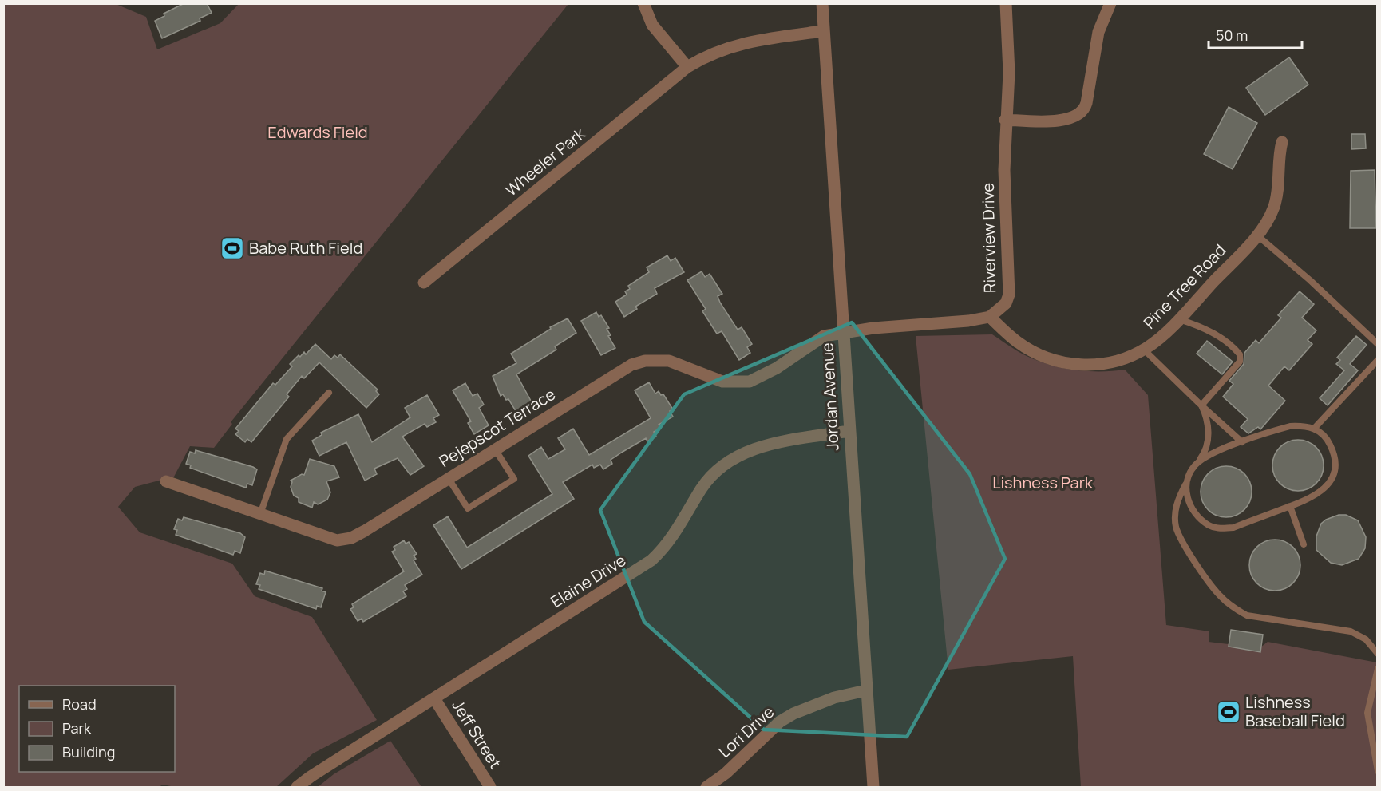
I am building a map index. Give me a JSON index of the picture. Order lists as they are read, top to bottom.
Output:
{
  "streets": {
    "street": [
      "Wheeler Park",
      "Riverview Drive",
      "Pine Tree Road",
      "Jordan Avenue",
      "Pejepscot Terrace",
      "Elaine Drive",
      "Lori Drive",
      "Jeff Street"
    ]
  },
  "crossings": [
    ["Wheeler Park", "Jordan Avenue"],
    ["Riverview Drive", "Pine Tree Road"],
    ["Jordan Avenue", "Pejepscot Terrace"],
    ["Jordan Avenue", "Elaine Drive"],
    ["Jordan Avenue", "Lori Drive"],
    ["Elaine Drive", "Jeff Street"]
  ],
  "parks": ["Edwards Field", "Lishness Park"],
  "places": {
    "sports": ["Babe Ruth Field", "Lishness Baseball Field"]
  },
  "legend": ["Road", "Park", "Building"],
  "scale_bar": "50 m"
}
